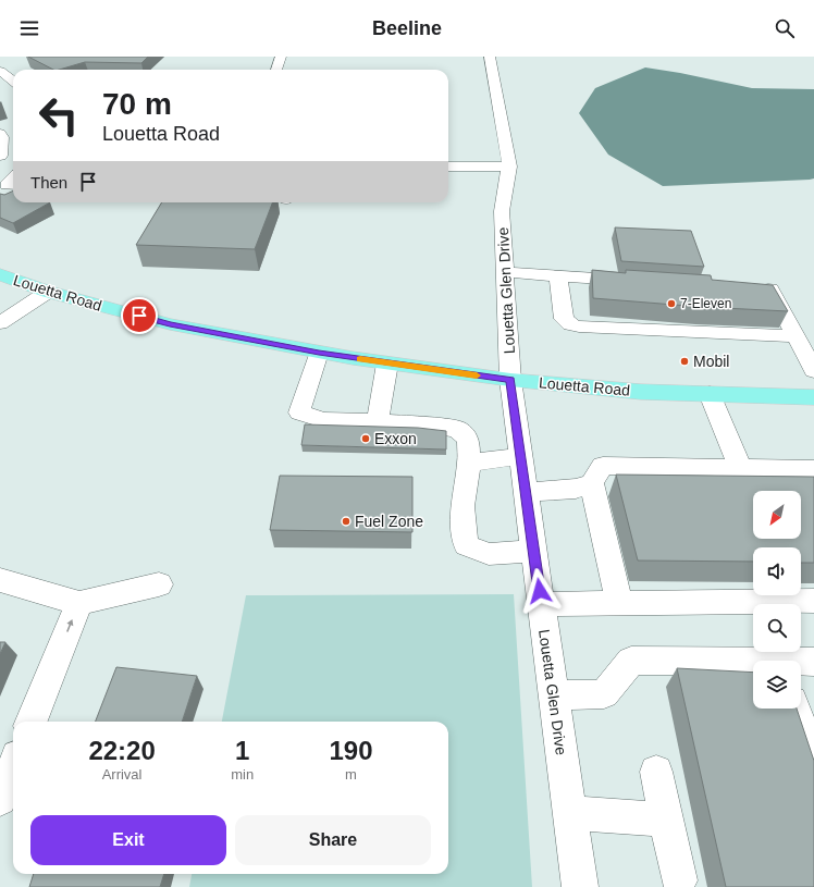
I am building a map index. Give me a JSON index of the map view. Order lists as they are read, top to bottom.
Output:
{
  "streets": {
    "main road": ["Louetta Road"],
    "street": ["Louetta Glen Drive"]
  },
  "crossings": [
    ["Louetta Glen Drive", "Louetta Road"]
  ],
  "places": [
    "7-Eleven",
    "Mobil",
    "Exxon",
    "Fuel Zone"
  ],
  "north": "bottom left",
  "page": {
    "header": "Beeline",
    "turn": ["70 m", "Louetta Road"],
    "then": "Then",
    "eta": [
      "22:20",
      "Arrival",
      "1",
      "min",
      "190",
      "m"
    ],
    "buttons": ["Exit", "Share"]
  }
}
